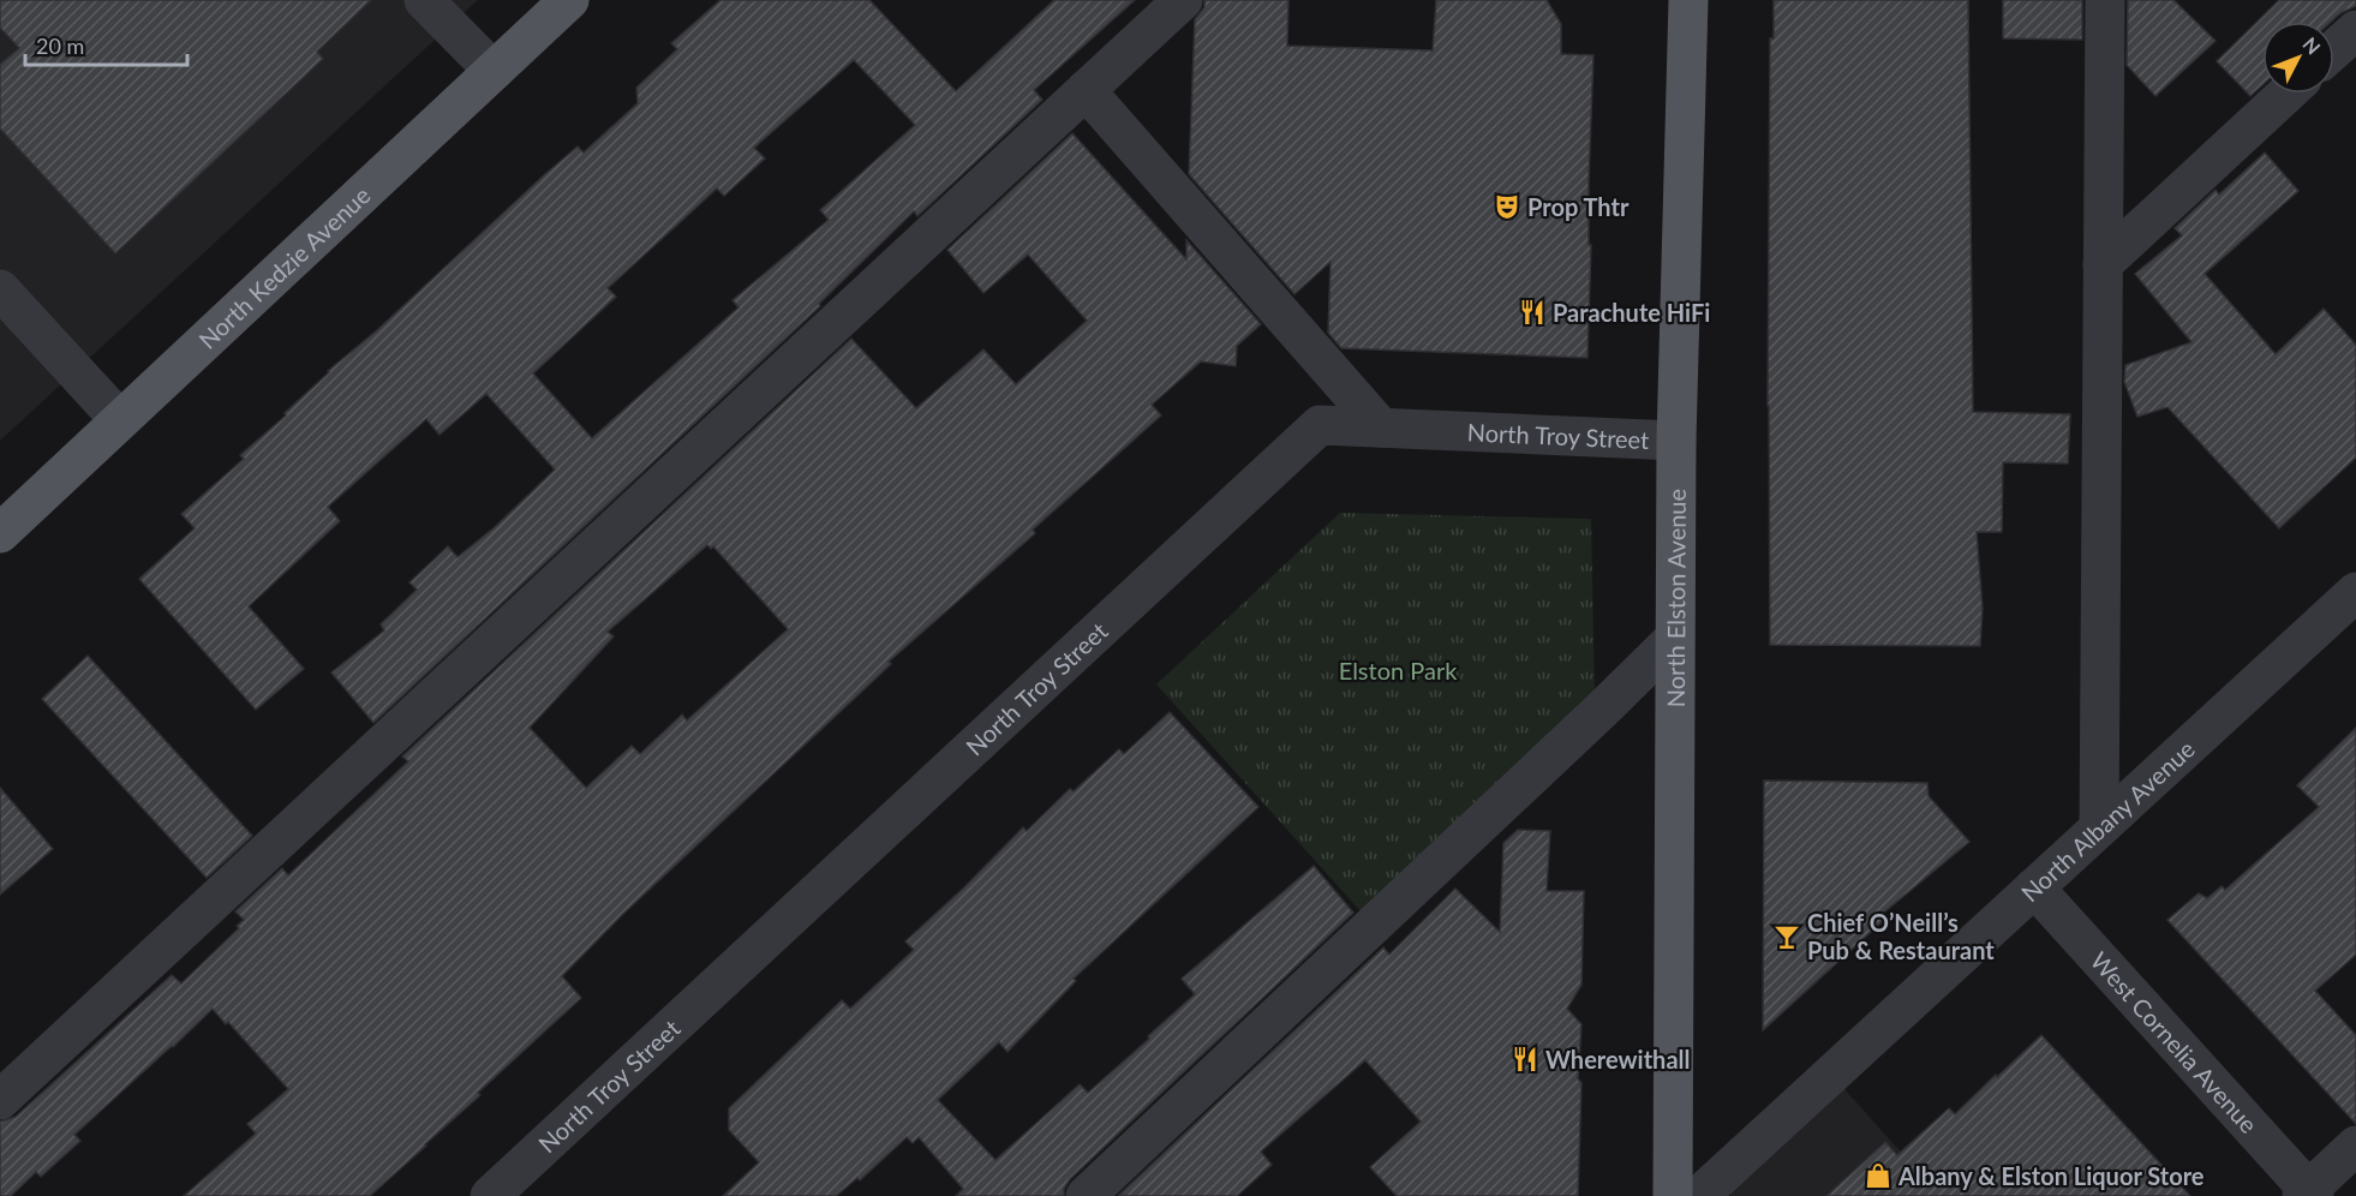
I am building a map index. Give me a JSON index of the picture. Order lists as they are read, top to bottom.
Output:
{
  "streets": {
    "main road": ["North Kedzie Avenue", "North Elston Avenue"],
    "street": ["North Troy Street", "North Albany Avenue", "West Cornelia Avenue"]
  },
  "crossings": [
    ["North Troy Street", "North Elston Avenue"],
    ["North Albany Avenue", "West Cornelia Avenue"]
  ],
  "parks": ["Elston Park"],
  "places": {
    "theatre": ["Prop Thtr"],
    "restaurant": ["Parachute HiFi", "Wherewithall"],
    "bar": ["Chief O’Neill’s Pub & Restaurant"],
    "shop": ["Albany & Elston Liquor Store"]
  },
  "scale_bar": "20 m",
  "north": "top right"
}
